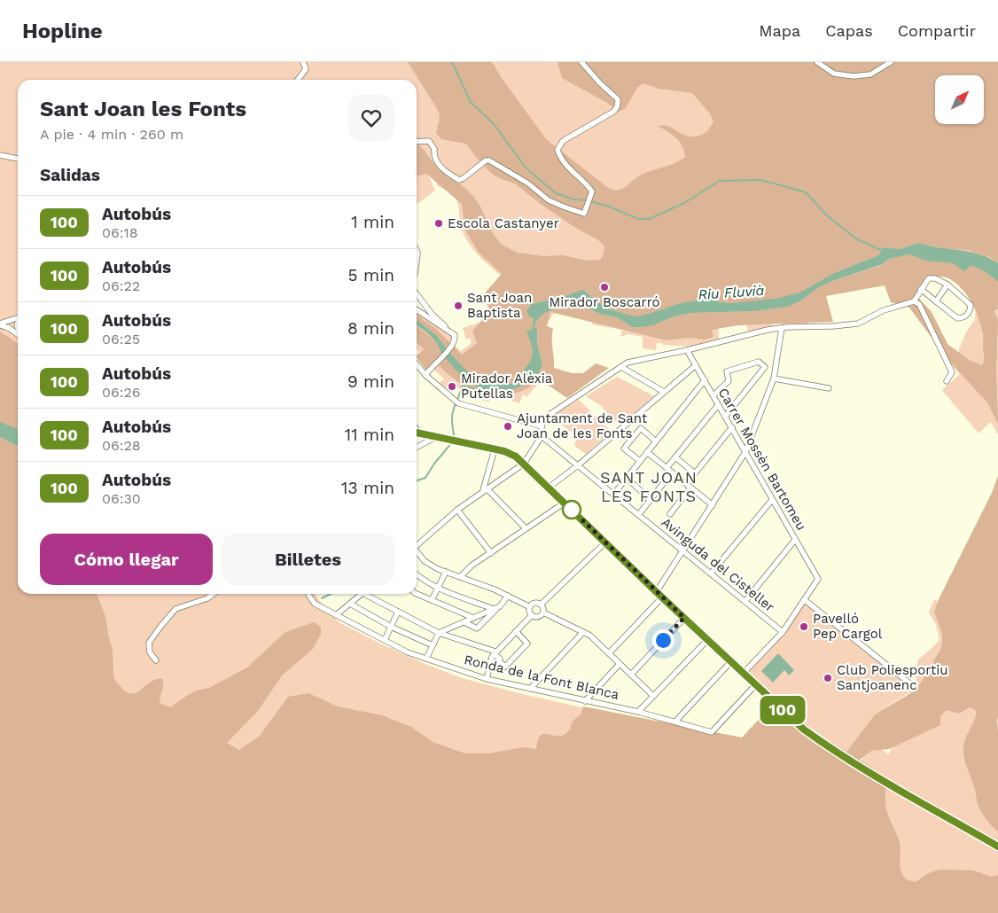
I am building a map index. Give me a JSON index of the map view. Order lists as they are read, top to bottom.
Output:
{
  "streets": {
    "street": ["Carrer Mossèn Bartomeu", "Avinguda del Cisteller", "Ronda de la Font Blanca"]
  },
  "districts": ["SANT JOAN LES FONTS"],
  "water": ["Riu Fluvià"],
  "places": [
    "Escola Castanyer",
    "Mirador Boscarró",
    "Sant Joan Baptista",
    "Mirador Alèxia Putellas",
    "Ajuntament de Sant Joan de les Fonts",
    "Pavelló Pep Cargol",
    "Club Poliesportiu Santjoanenc"
  ],
  "lines": ["bus line 100"],
  "north": "top right",
  "page": {
    "header": "Hopline",
    "nav": ["Mapa", "Capas", "Compartir"],
    "on_map": "100",
    "heading": [
      ["Sant Joan les Fonts", "A pie · 4 min · 260 m"],
      "Salidas"
    ],
    "list": [
      {
        "mark": "100",
        "name": "Autobús",
        "note": "06:18",
        "value": "1 min"
      },
      {
        "mark": "100",
        "name": "Autobús",
        "note": "06:22",
        "value": "5 min"
      },
      {
        "mark": "100",
        "name": "Autobús",
        "note": "06:25",
        "value": "8 min"
      },
      {
        "mark": "100",
        "name": "Autobús",
        "note": "06:26",
        "value": "9 min"
      },
      {
        "mark": "100",
        "name": "Autobús",
        "note": "06:28",
        "value": "11 min"
      },
      {
        "mark": "100",
        "name": "Autobús",
        "note": "06:30",
        "value": "13 min"
      }
    ],
    "buttons": ["Cómo llegar", "Billetes"]
  }
}
